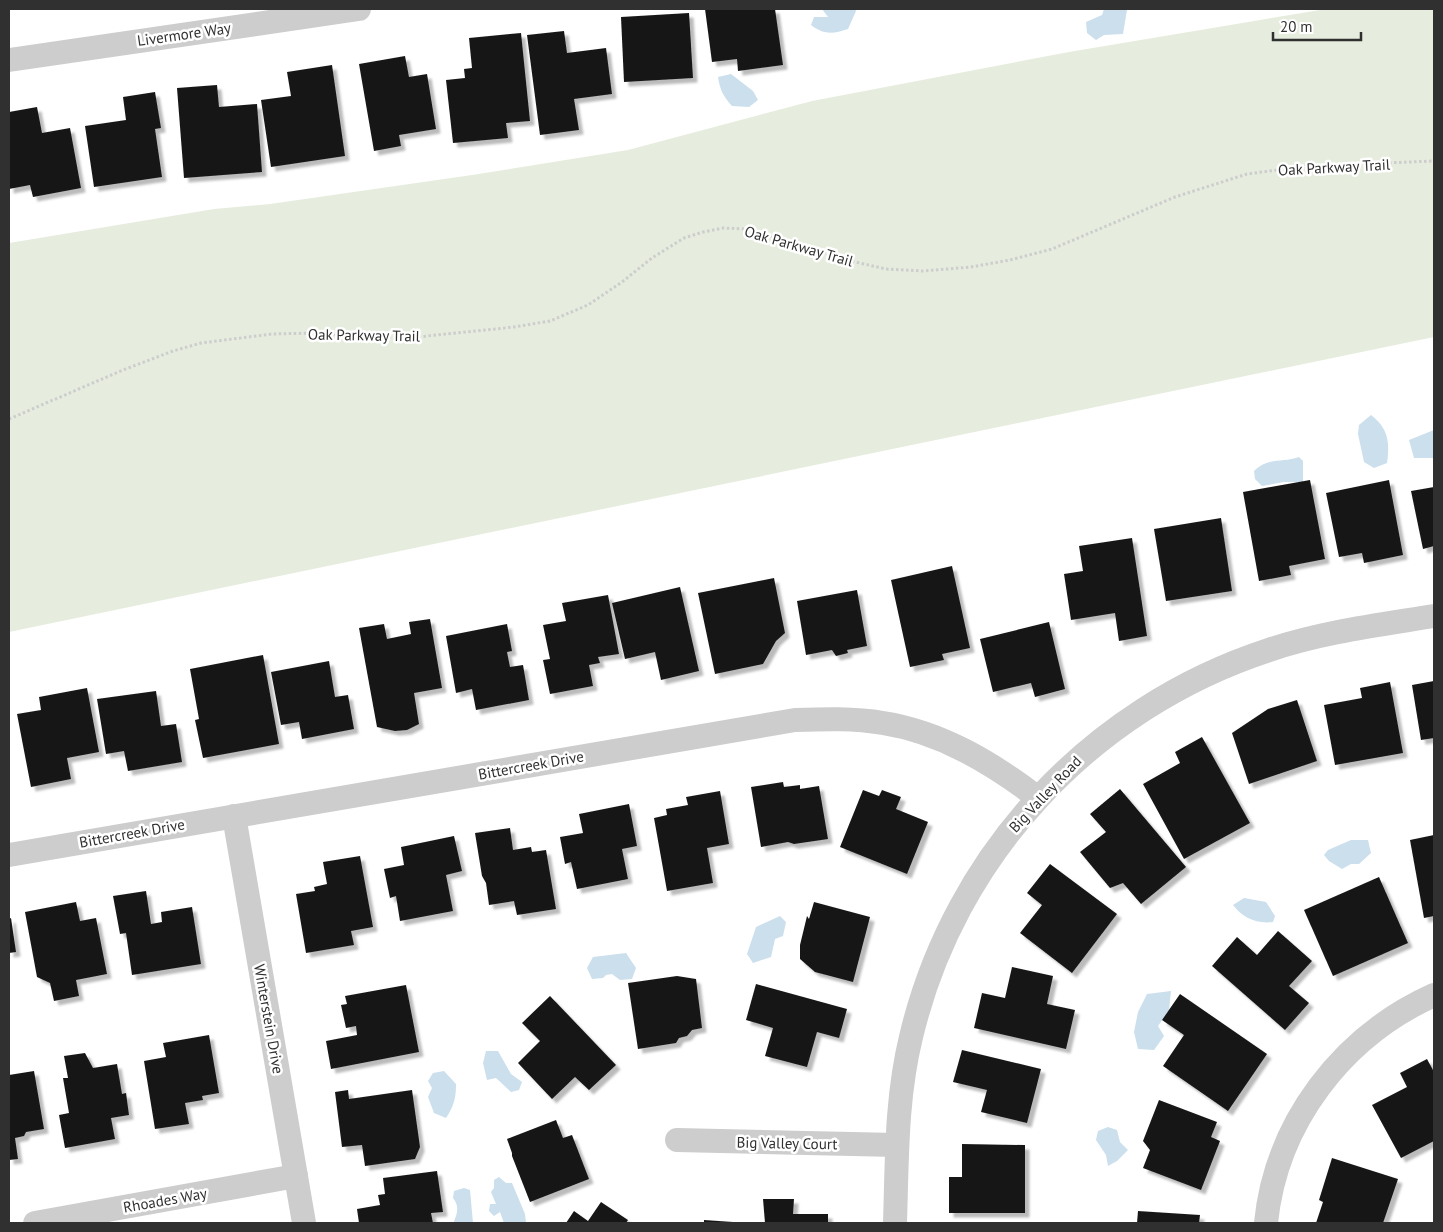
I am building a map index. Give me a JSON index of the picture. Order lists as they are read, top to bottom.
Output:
{
  "streets": {
    "street": [
      "Livermore Way",
      "Bittercreek Drive",
      "Big Valley Road",
      "Winterstein Drive",
      "Big Valley Court",
      "Rhoades Way"
    ],
    "path": ["Oak Parkway Trail"]
  },
  "crossings": [
    ["Bittercreek Drive", "Big Valley Road"],
    ["Bittercreek Drive", "Winterstein Drive"],
    ["Big Valley Road", "Big Valley Court"],
    ["Winterstein Drive", "Rhoades Way"]
  ],
  "scale_bar": "20 m"
}
